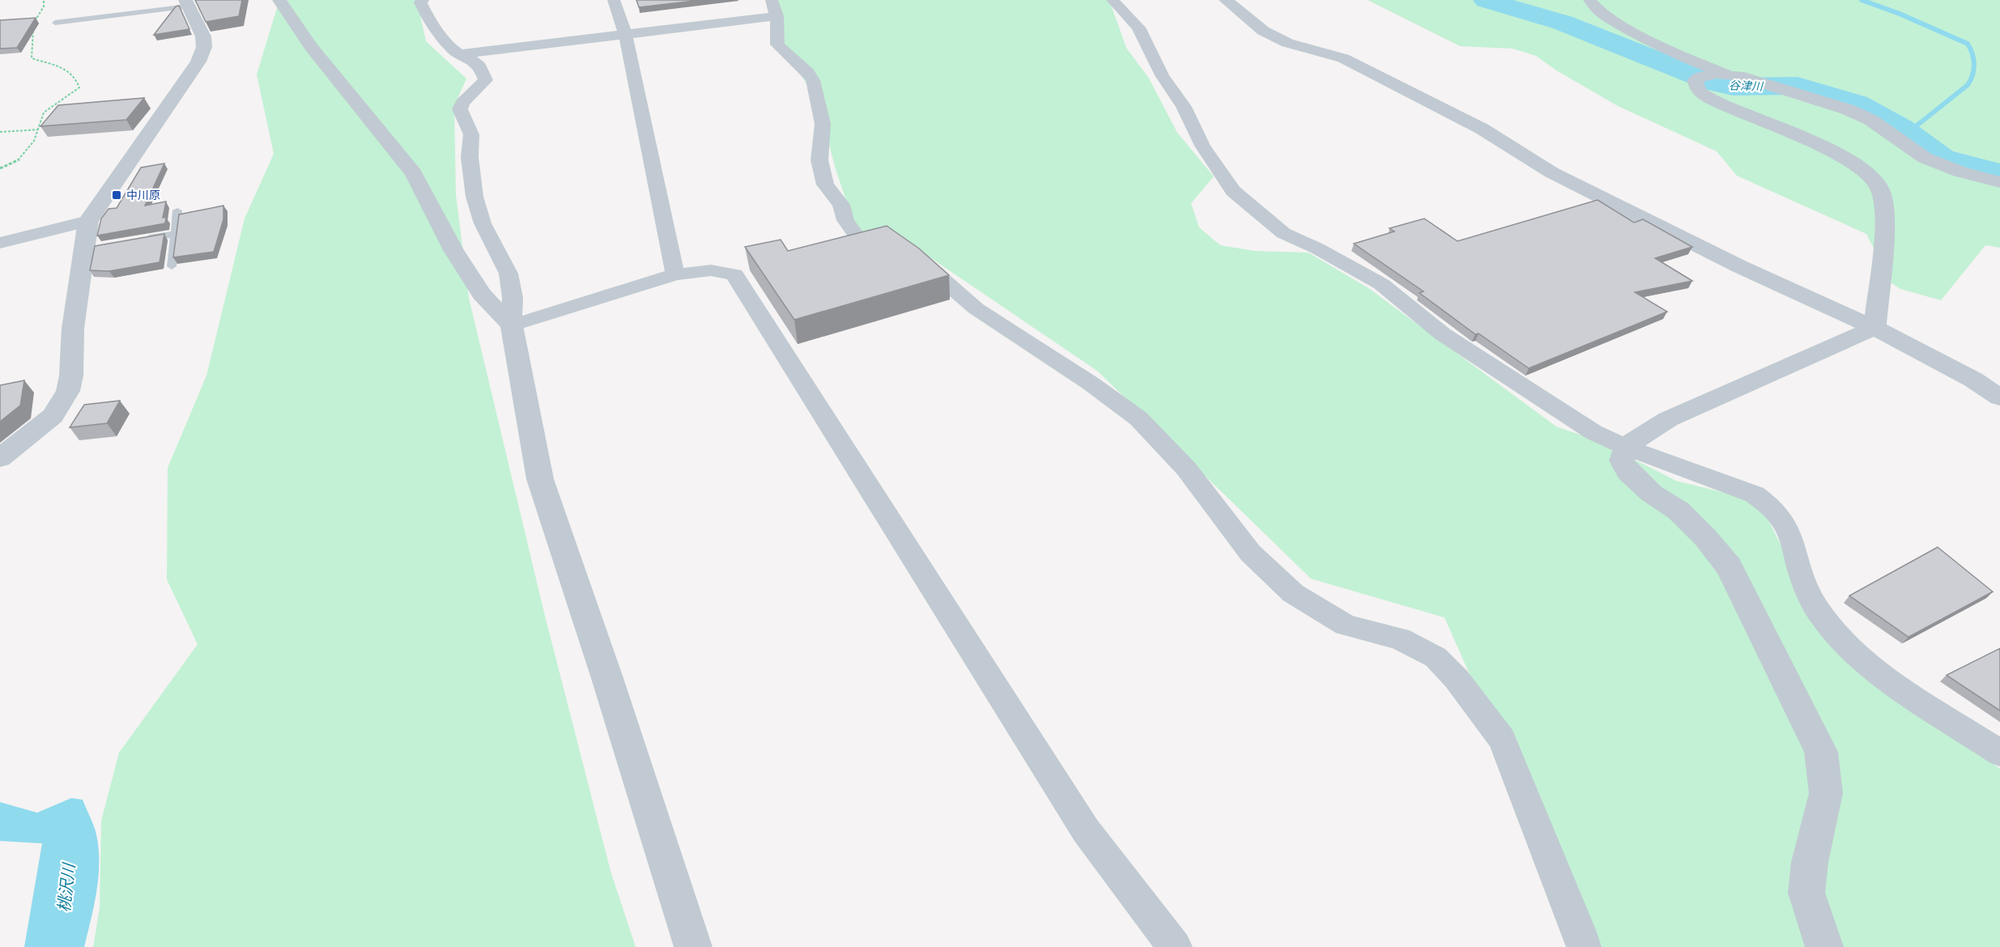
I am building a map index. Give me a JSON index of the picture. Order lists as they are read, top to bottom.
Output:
{
  "water": ["谷津川", "桃沢川"],
  "places": {
    "transit": ["中川原"]
  }
}
